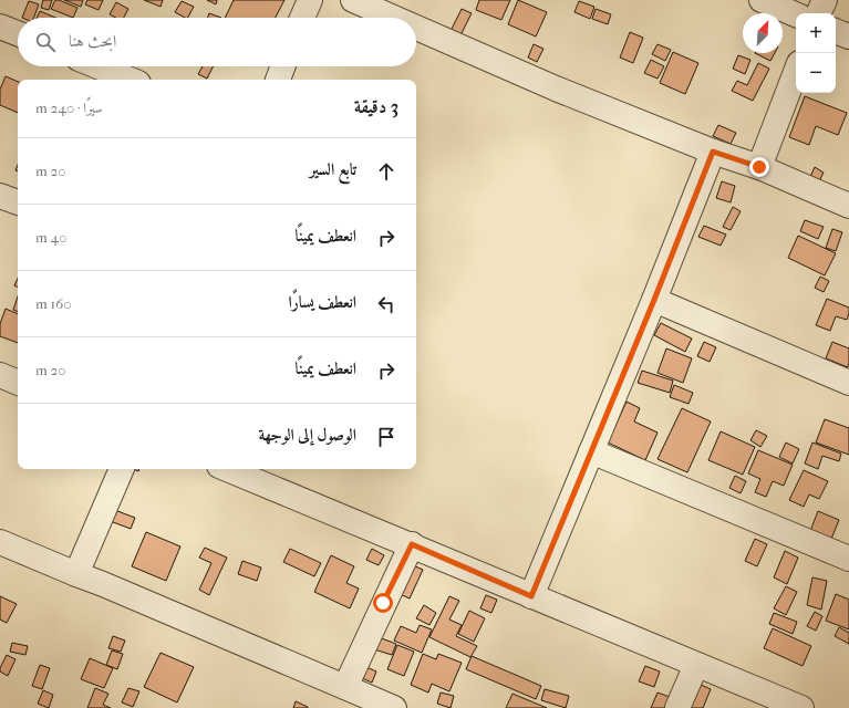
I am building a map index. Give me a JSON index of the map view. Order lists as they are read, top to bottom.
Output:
{
  "north": "top right",
  "page": {
    "map_buttons": ["+", "−"],
    "search": "ابحث هنا",
    "heading": ["3 دقيقة", "سيرًا · 240 m"],
    "list": [
      ["تابع السير", "20 m"],
      ["انعطف يمينًا", "40 m"],
      ["انعطف يسارًا", "160 m"],
      ["انعطف يمينًا", "20 m"],
      "الوصول إلى الوجهة"
    ]
  }
}
